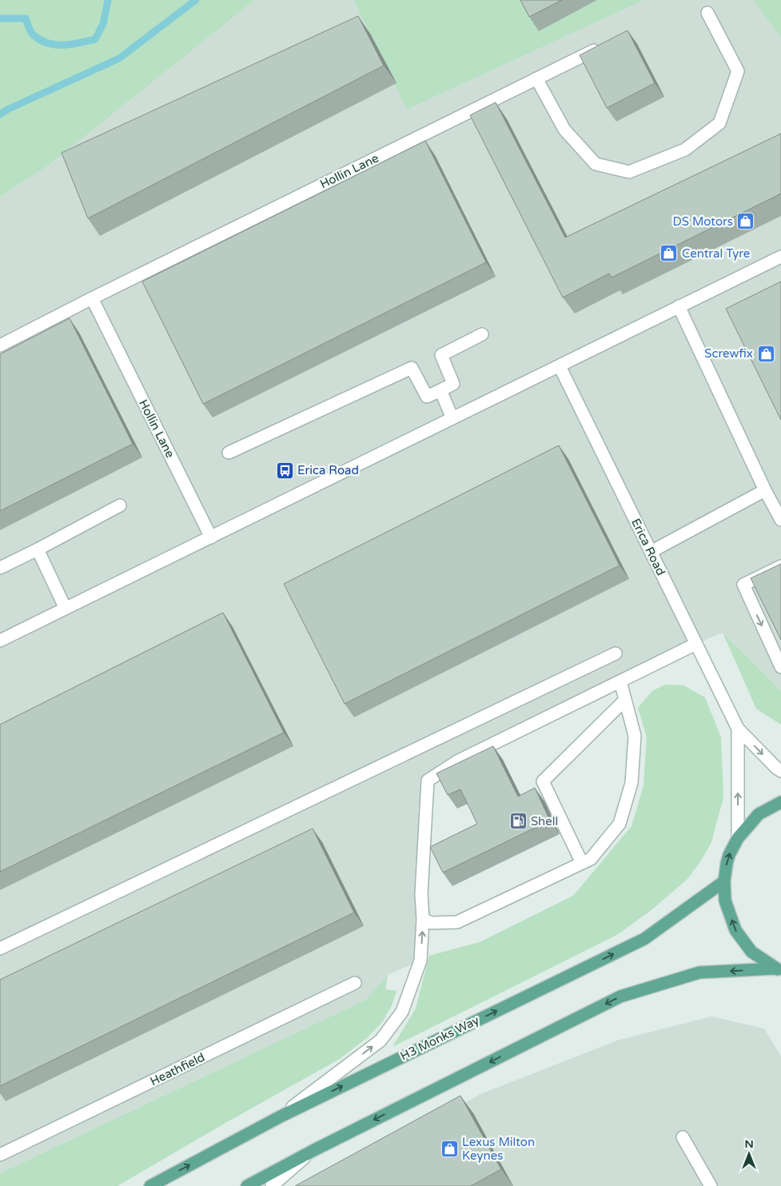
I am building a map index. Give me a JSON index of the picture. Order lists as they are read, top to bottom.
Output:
{
  "streets": {
    "main road": ["H3 Monks Way"],
    "street": ["Hollin Lane", "Erica Road", "Heathfield"]
  },
  "places": {
    "shop": [
      "DS Motors",
      "Central Tyre",
      "Screwfix",
      "Lexus Milton Keynes"
    ],
    "bus stop": ["Erica Road"],
    "fuel station": ["Shell"]
  },
  "north": "top"
}
